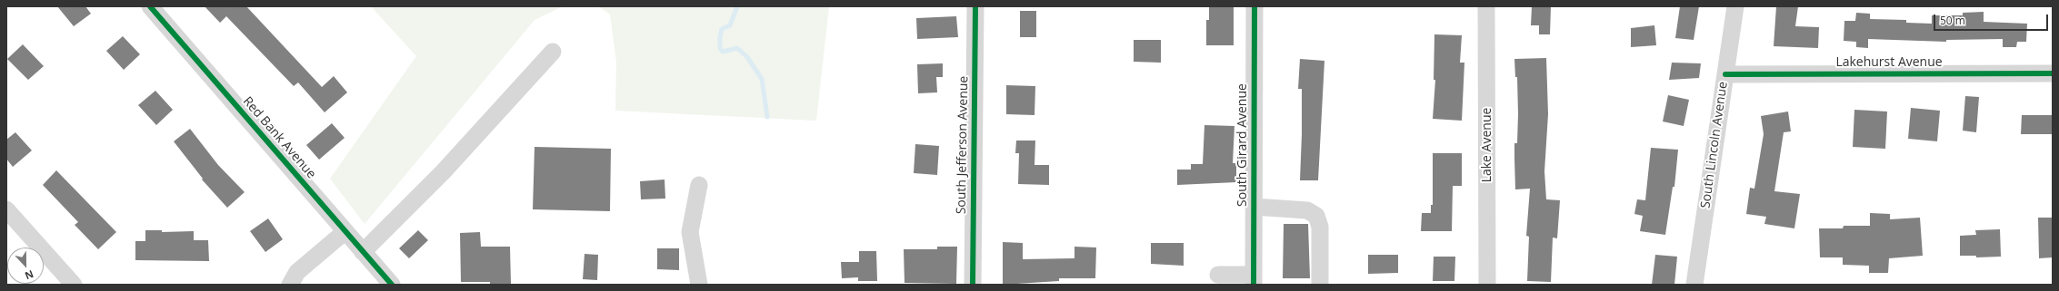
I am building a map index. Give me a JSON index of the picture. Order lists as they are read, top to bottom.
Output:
{
  "streets": {
    "street": [
      "Lakehurst Avenue",
      "Red Bank Avenue",
      "South Jefferson Avenue",
      "South Girard Avenue",
      "Lake Avenue",
      "South Lincoln Avenue"
    ]
  },
  "crossings": [
    ["Lakehurst Avenue", "South Lincoln Avenue"]
  ],
  "scale_bar": "50 m",
  "north": "bottom"
}
